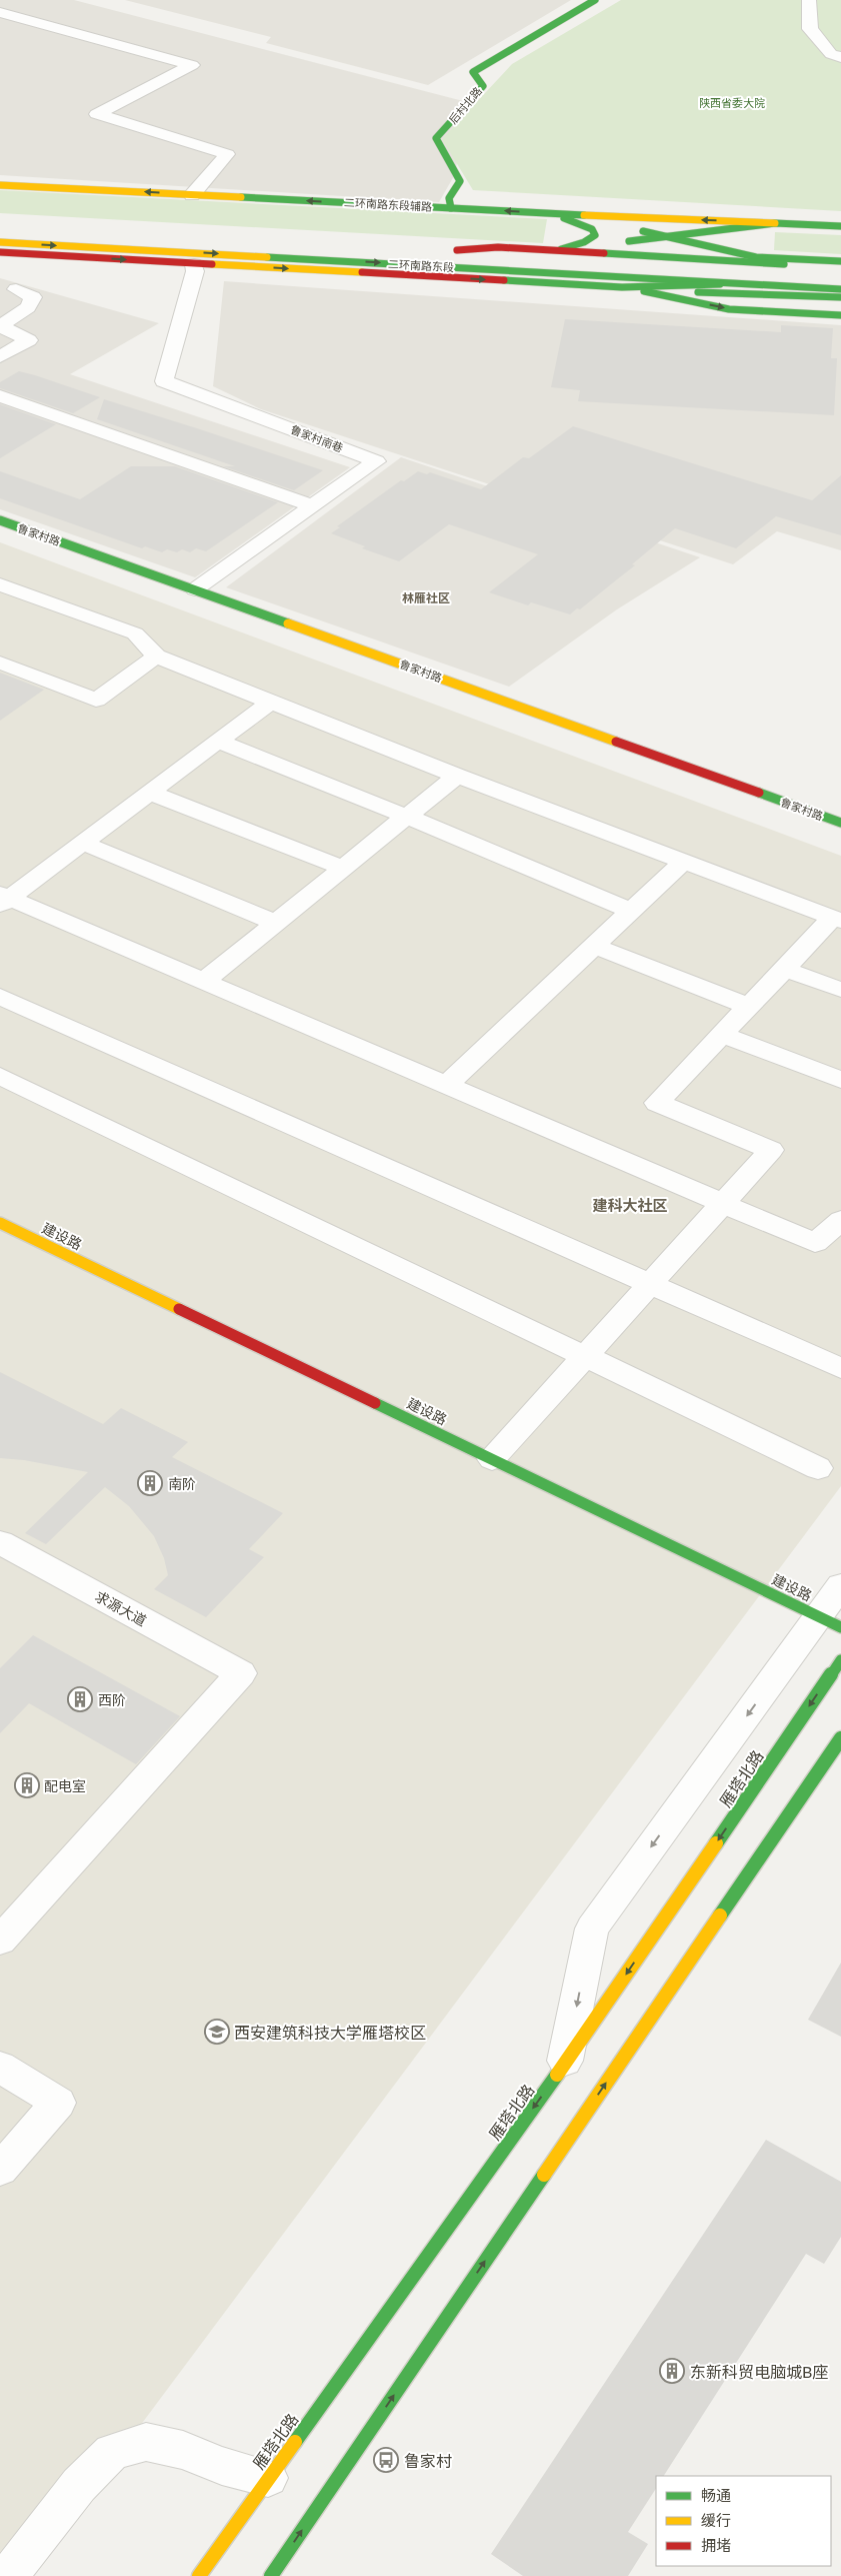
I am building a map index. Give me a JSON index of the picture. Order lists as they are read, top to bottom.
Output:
{
  "streets": {
    "main road": [
      "后村北路",
      "二环南路东段辅路",
      "二环南路东段",
      "鲁家村路",
      "建设路",
      "雁塔北路"
    ],
    "street": ["鲁家村南巷", "求源大道"]
  },
  "crossings": [
    ["后村北路", "二环南路东段辅路"],
    ["鲁家村南巷", "鲁家村路"]
  ],
  "districts": ["林雁社区", "建科大社区"],
  "parks": ["陕西省委大院"],
  "places": {
    "building": [
      "南阶",
      "西阶",
      "配电室",
      "东新科贸电脑城B座"
    ],
    "school or university": ["西安建筑科技大学雁塔校区"],
    "bus stop": ["鲁家村"]
  },
  "legend": ["畅通", "缓行", "拥堵"]
}
